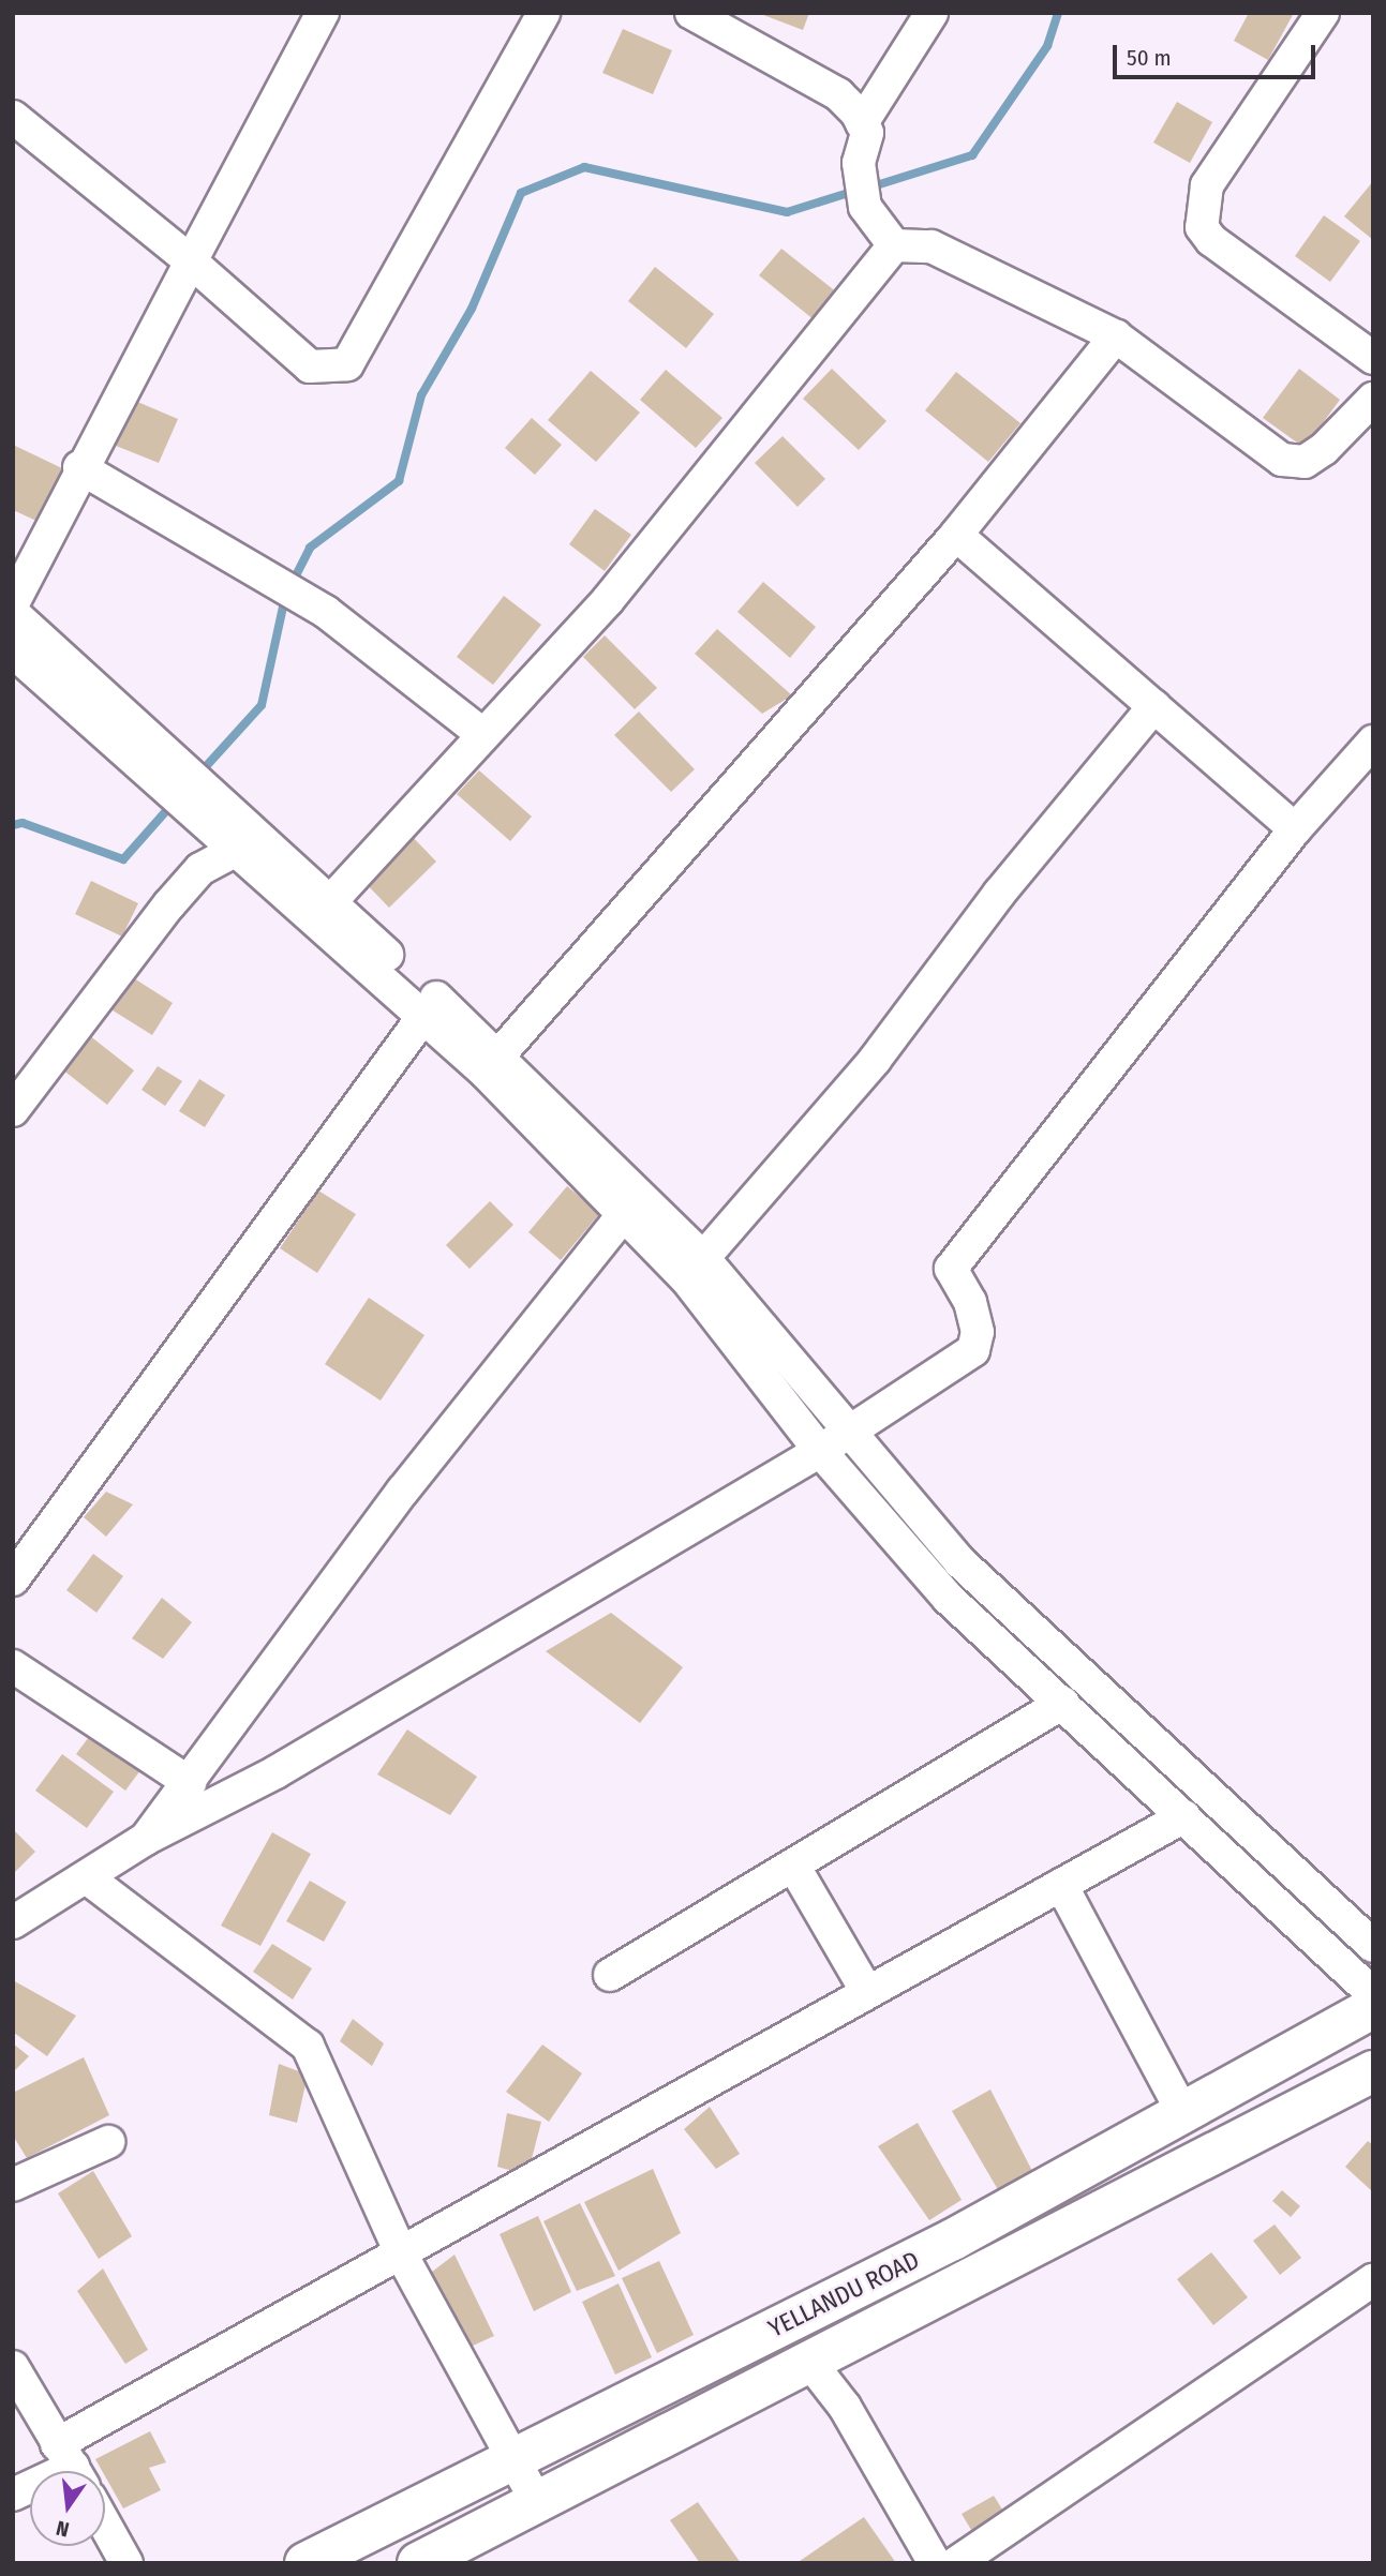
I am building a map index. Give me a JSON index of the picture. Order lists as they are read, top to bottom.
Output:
{
  "streets": {
    "main road": ["YELLANDU ROAD"]
  },
  "scale_bar": "50 m",
  "north": "bottom"
}
